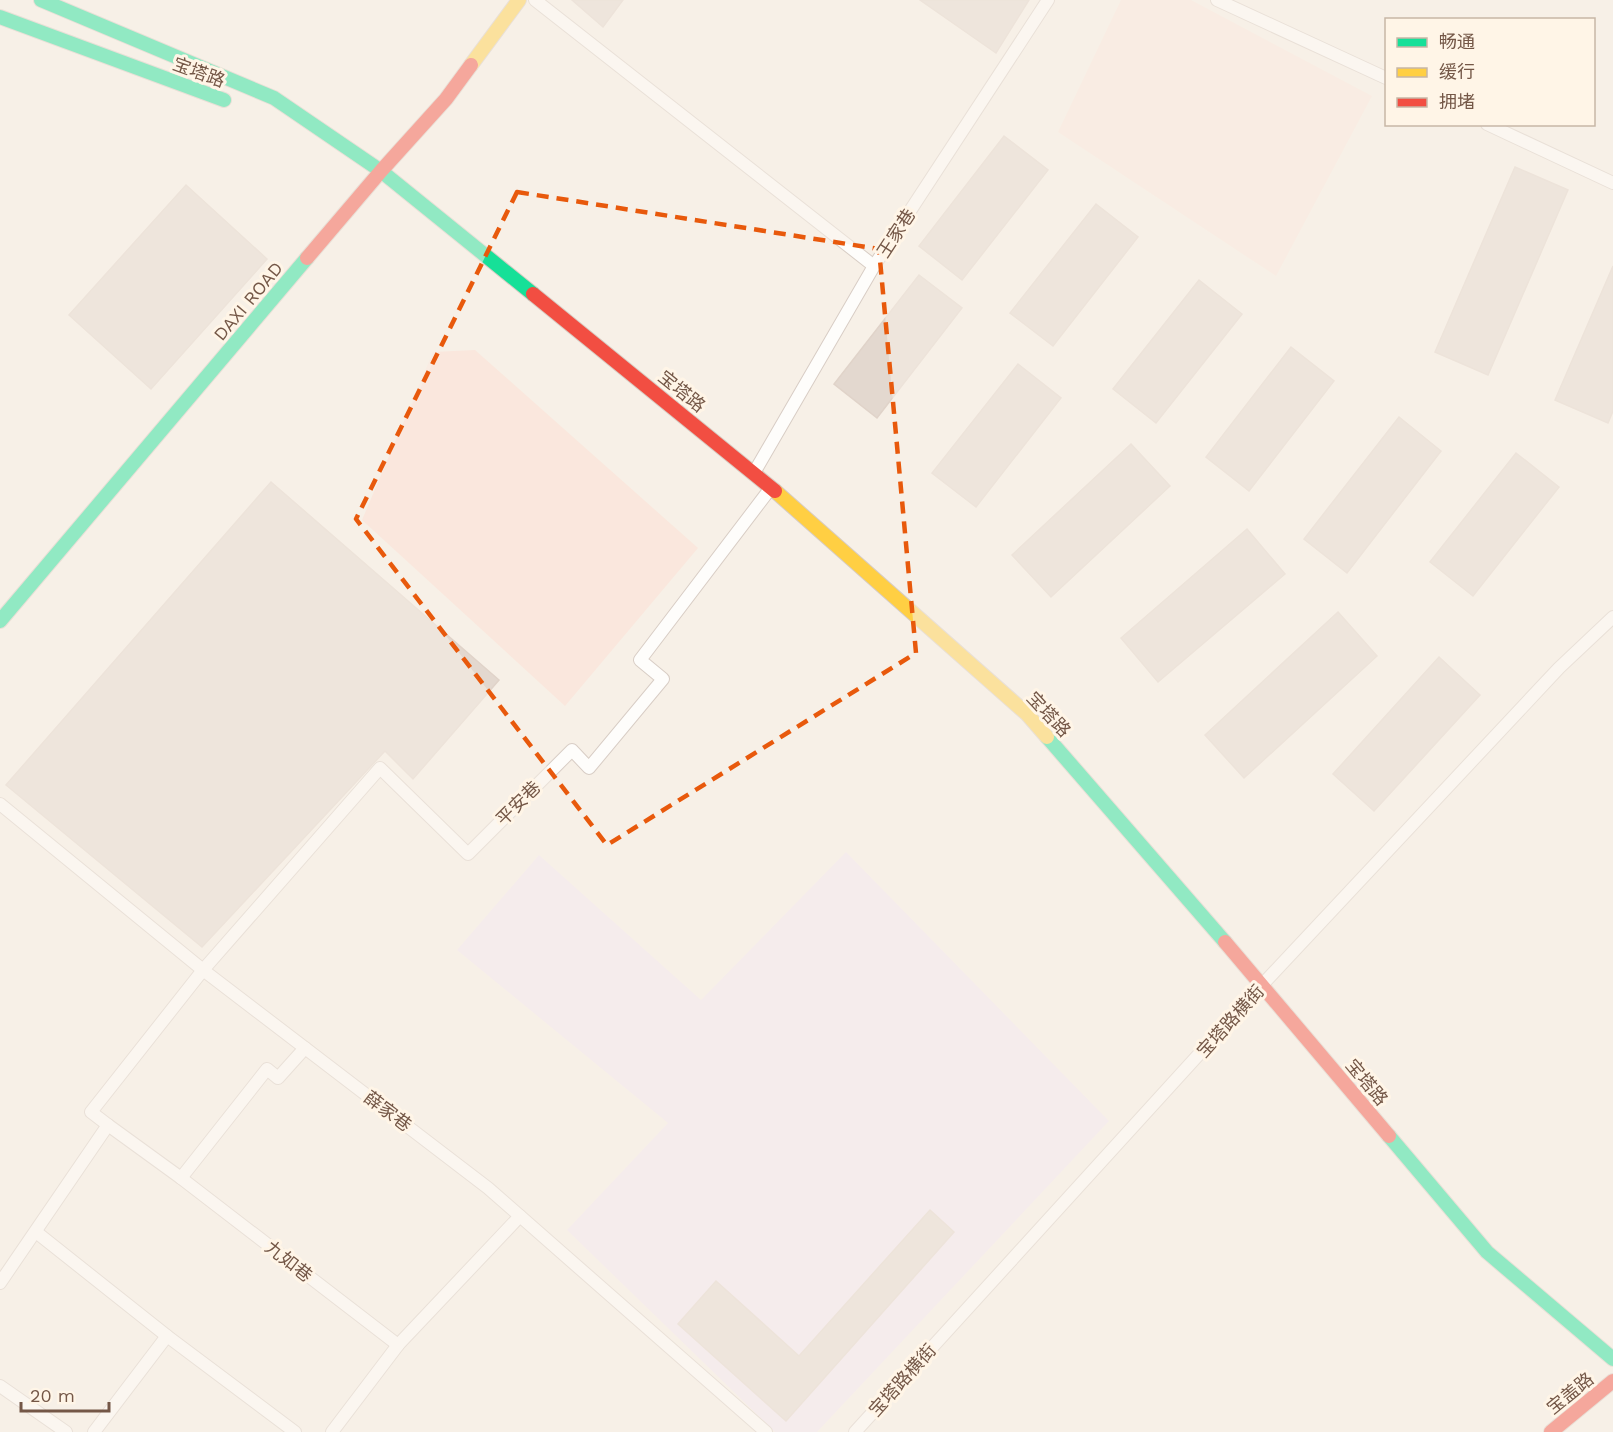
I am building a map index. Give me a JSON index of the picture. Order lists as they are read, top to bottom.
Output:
{
  "streets": {
    "main road": ["宝塔路", "DAXI ROAD", "宝盖路"],
    "lane": [
      "王家巷",
      "平安巷",
      "宝塔路横街",
      "薛家巷",
      "九如巷"
    ]
  },
  "crossings": [
    ["宝塔路", "王家巷"],
    ["宝塔路", "DAXI ROAD"],
    ["宝塔路", "平安巷"],
    ["宝塔路", "宝塔路横街"],
    ["平安巷", "薛家巷"],
    ["平安巷", "九如巷"],
    ["薛家巷", "九如巷"]
  ],
  "legend": ["畅通", "缓行", "拥堵"],
  "scale_bar": "20 m"
}
